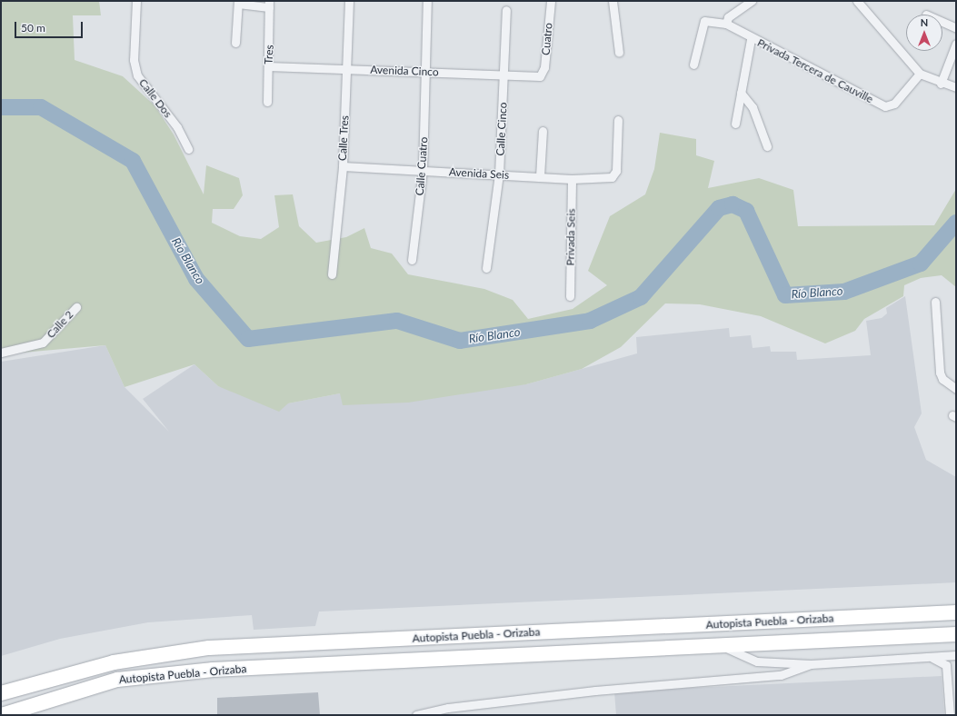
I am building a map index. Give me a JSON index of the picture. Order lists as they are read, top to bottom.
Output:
{
  "streets": {
    "highway": ["Autopista Puebla - Orizaba"],
    "street": [
      "Cuatro",
      "Tres",
      "Avenida Cinco",
      "Privada Tercera de Cauville",
      "Calle Dos",
      "Calle Cinco",
      "Calle Tres",
      "Calle Cuatro",
      "Avenida Seis",
      "Privada Seis",
      "Calle 2"
    ]
  },
  "crossings": [
    ["Cuatro", "Avenida Cinco"],
    ["Tres", "Avenida Cinco"],
    ["Avenida Cinco", "Calle Cinco"],
    ["Avenida Cinco", "Calle Tres"],
    ["Avenida Cinco", "Calle Cuatro"],
    ["Calle Cinco", "Avenida Seis"],
    ["Calle Tres", "Avenida Seis"],
    ["Calle Cuatro", "Avenida Seis"],
    ["Avenida Seis", "Privada Seis"]
  ],
  "water": ["Río Blanco"],
  "scale_bar": "50 m",
  "north": "top"
}
